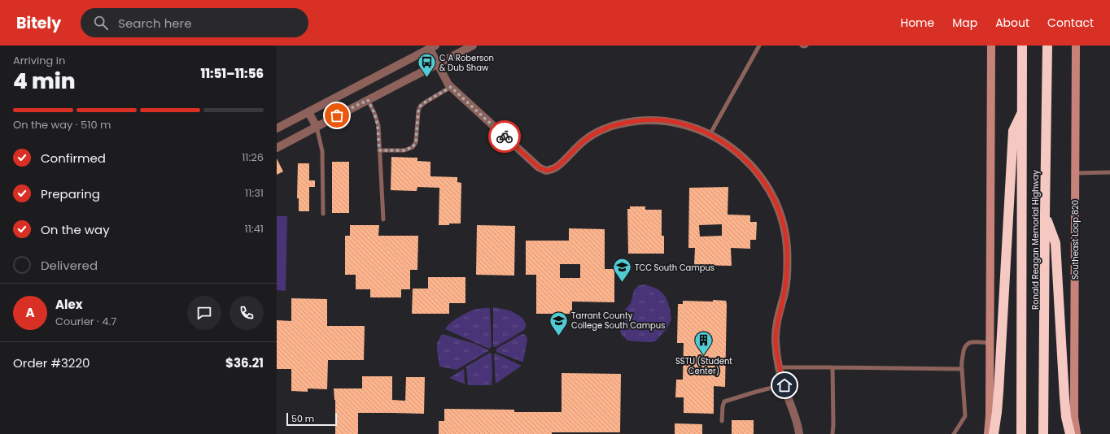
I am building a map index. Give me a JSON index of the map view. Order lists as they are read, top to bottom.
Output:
{
  "streets": {
    "highway": ["Ronald Reagan Memorial Highway"],
    "main road": ["Southeast Loop 820"]
  },
  "places": {
    "bus stop": ["C A Roberson & Dub Shaw"],
    "school or university": ["TCC South Campus", "Tarrant County College South Campus"],
    "building": ["SSTU (Student Center)"]
  },
  "scale_bar": "50 m",
  "page": {
    "header": "Bitely",
    "search": "Search here",
    "nav": [
      "Home",
      "Map",
      "About",
      "Contact"
    ],
    "heading": ["4 min", "Arriving in", "11:51–11:56"],
    "panel": [
      "Alex",
      "Courier · 4.7",
      "Order #3220",
      "$36.21"
    ],
    "bar": "On the way · 510 m",
    "list": [
      ["Confirmed", "11:26"],
      ["Preparing", "11:31"],
      ["On the way", "11:41"],
      "Delivered"
    ],
    "round": "A",
    "scale": "50 m"
  }
}
